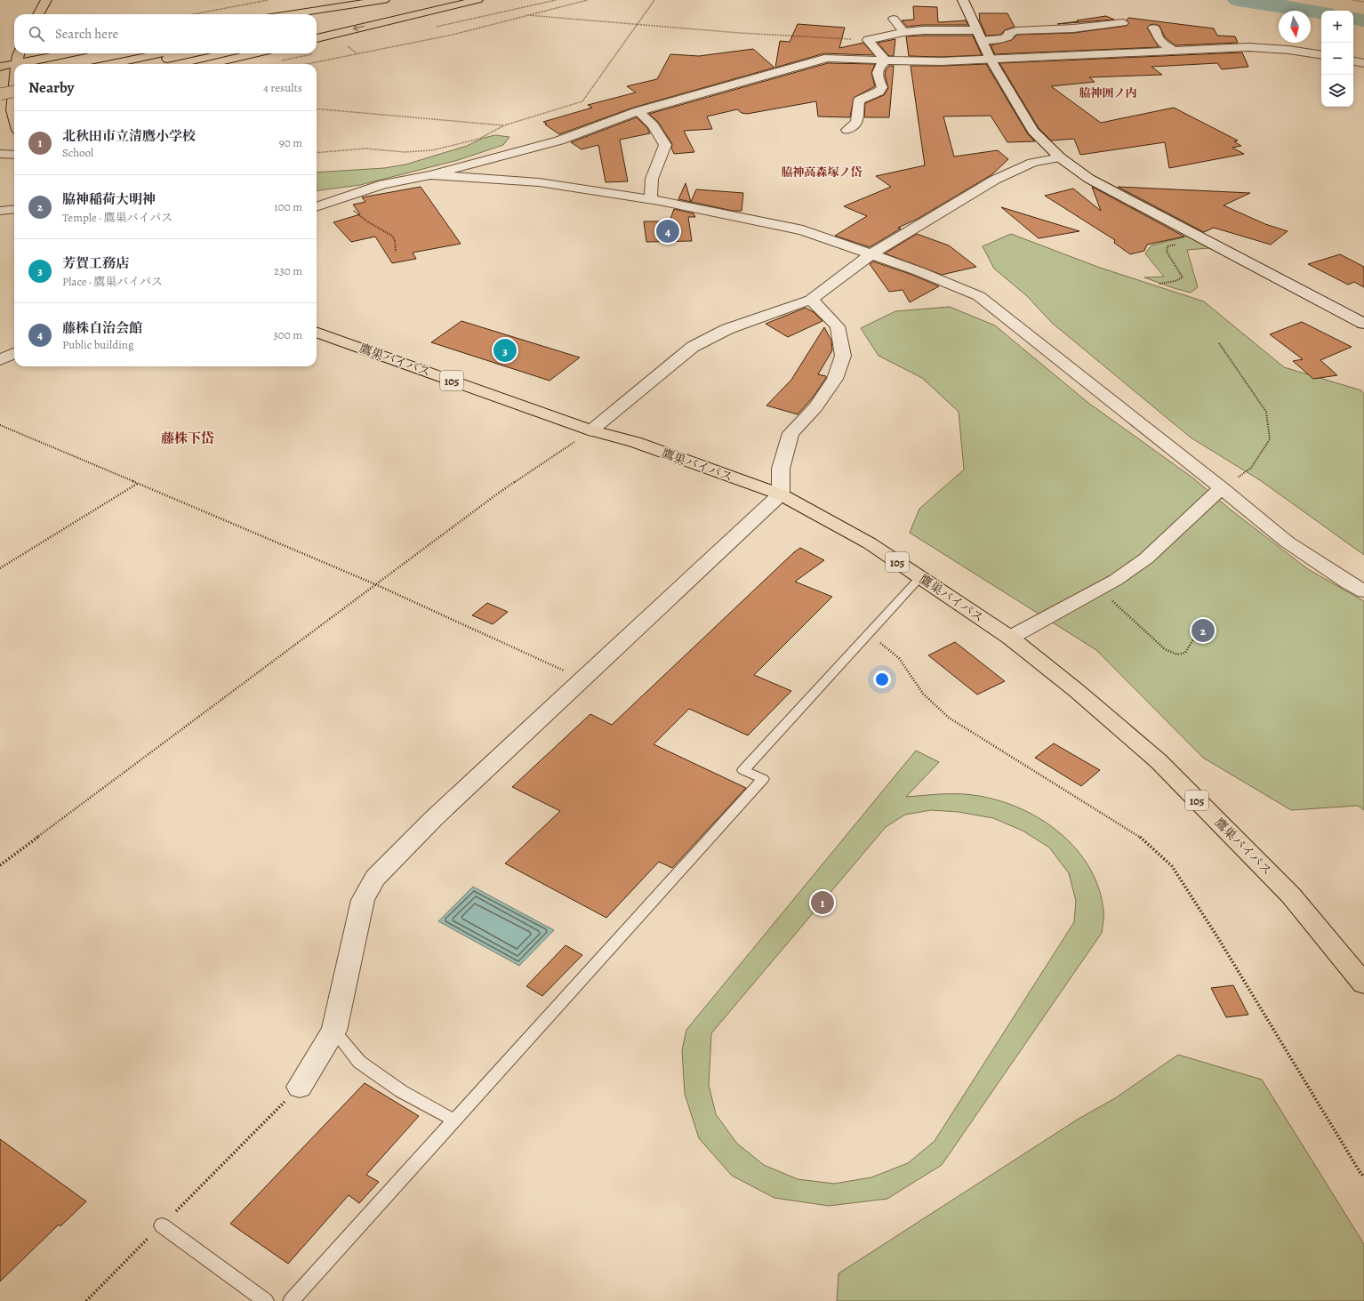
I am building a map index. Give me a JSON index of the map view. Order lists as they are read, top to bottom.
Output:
{
  "streets": {
    "highway": ["鷹巣バイパス", "105"]
  },
  "districts": ["脇神囲ノ内", "脇神高森塚ノ岱", "藤株下岱"],
  "north": "bottom",
  "page": {
    "map_buttons": ["+", "−"],
    "search": "Search here",
    "heading": ["Nearby", "4 results"],
    "list": [
      {
        "mark": "1",
        "name": "北秋田市立清鷹小学校",
        "note": "School",
        "value": "90 m"
      },
      {
        "mark": "2",
        "name": "脇神稲荷大明神",
        "note": "Temple · 鷹巣バイパス",
        "value": "100 m"
      },
      {
        "mark": "3",
        "name": "芳賀工務店",
        "note": "Place · 鷹巣バイパス",
        "value": "230 m"
      },
      {
        "mark": "4",
        "name": "藤株自治会館",
        "note": "Public building",
        "value": "300 m"
      }
    ],
    "pins": [
      "4",
      "3",
      "2",
      "1"
    ]
  }
}
